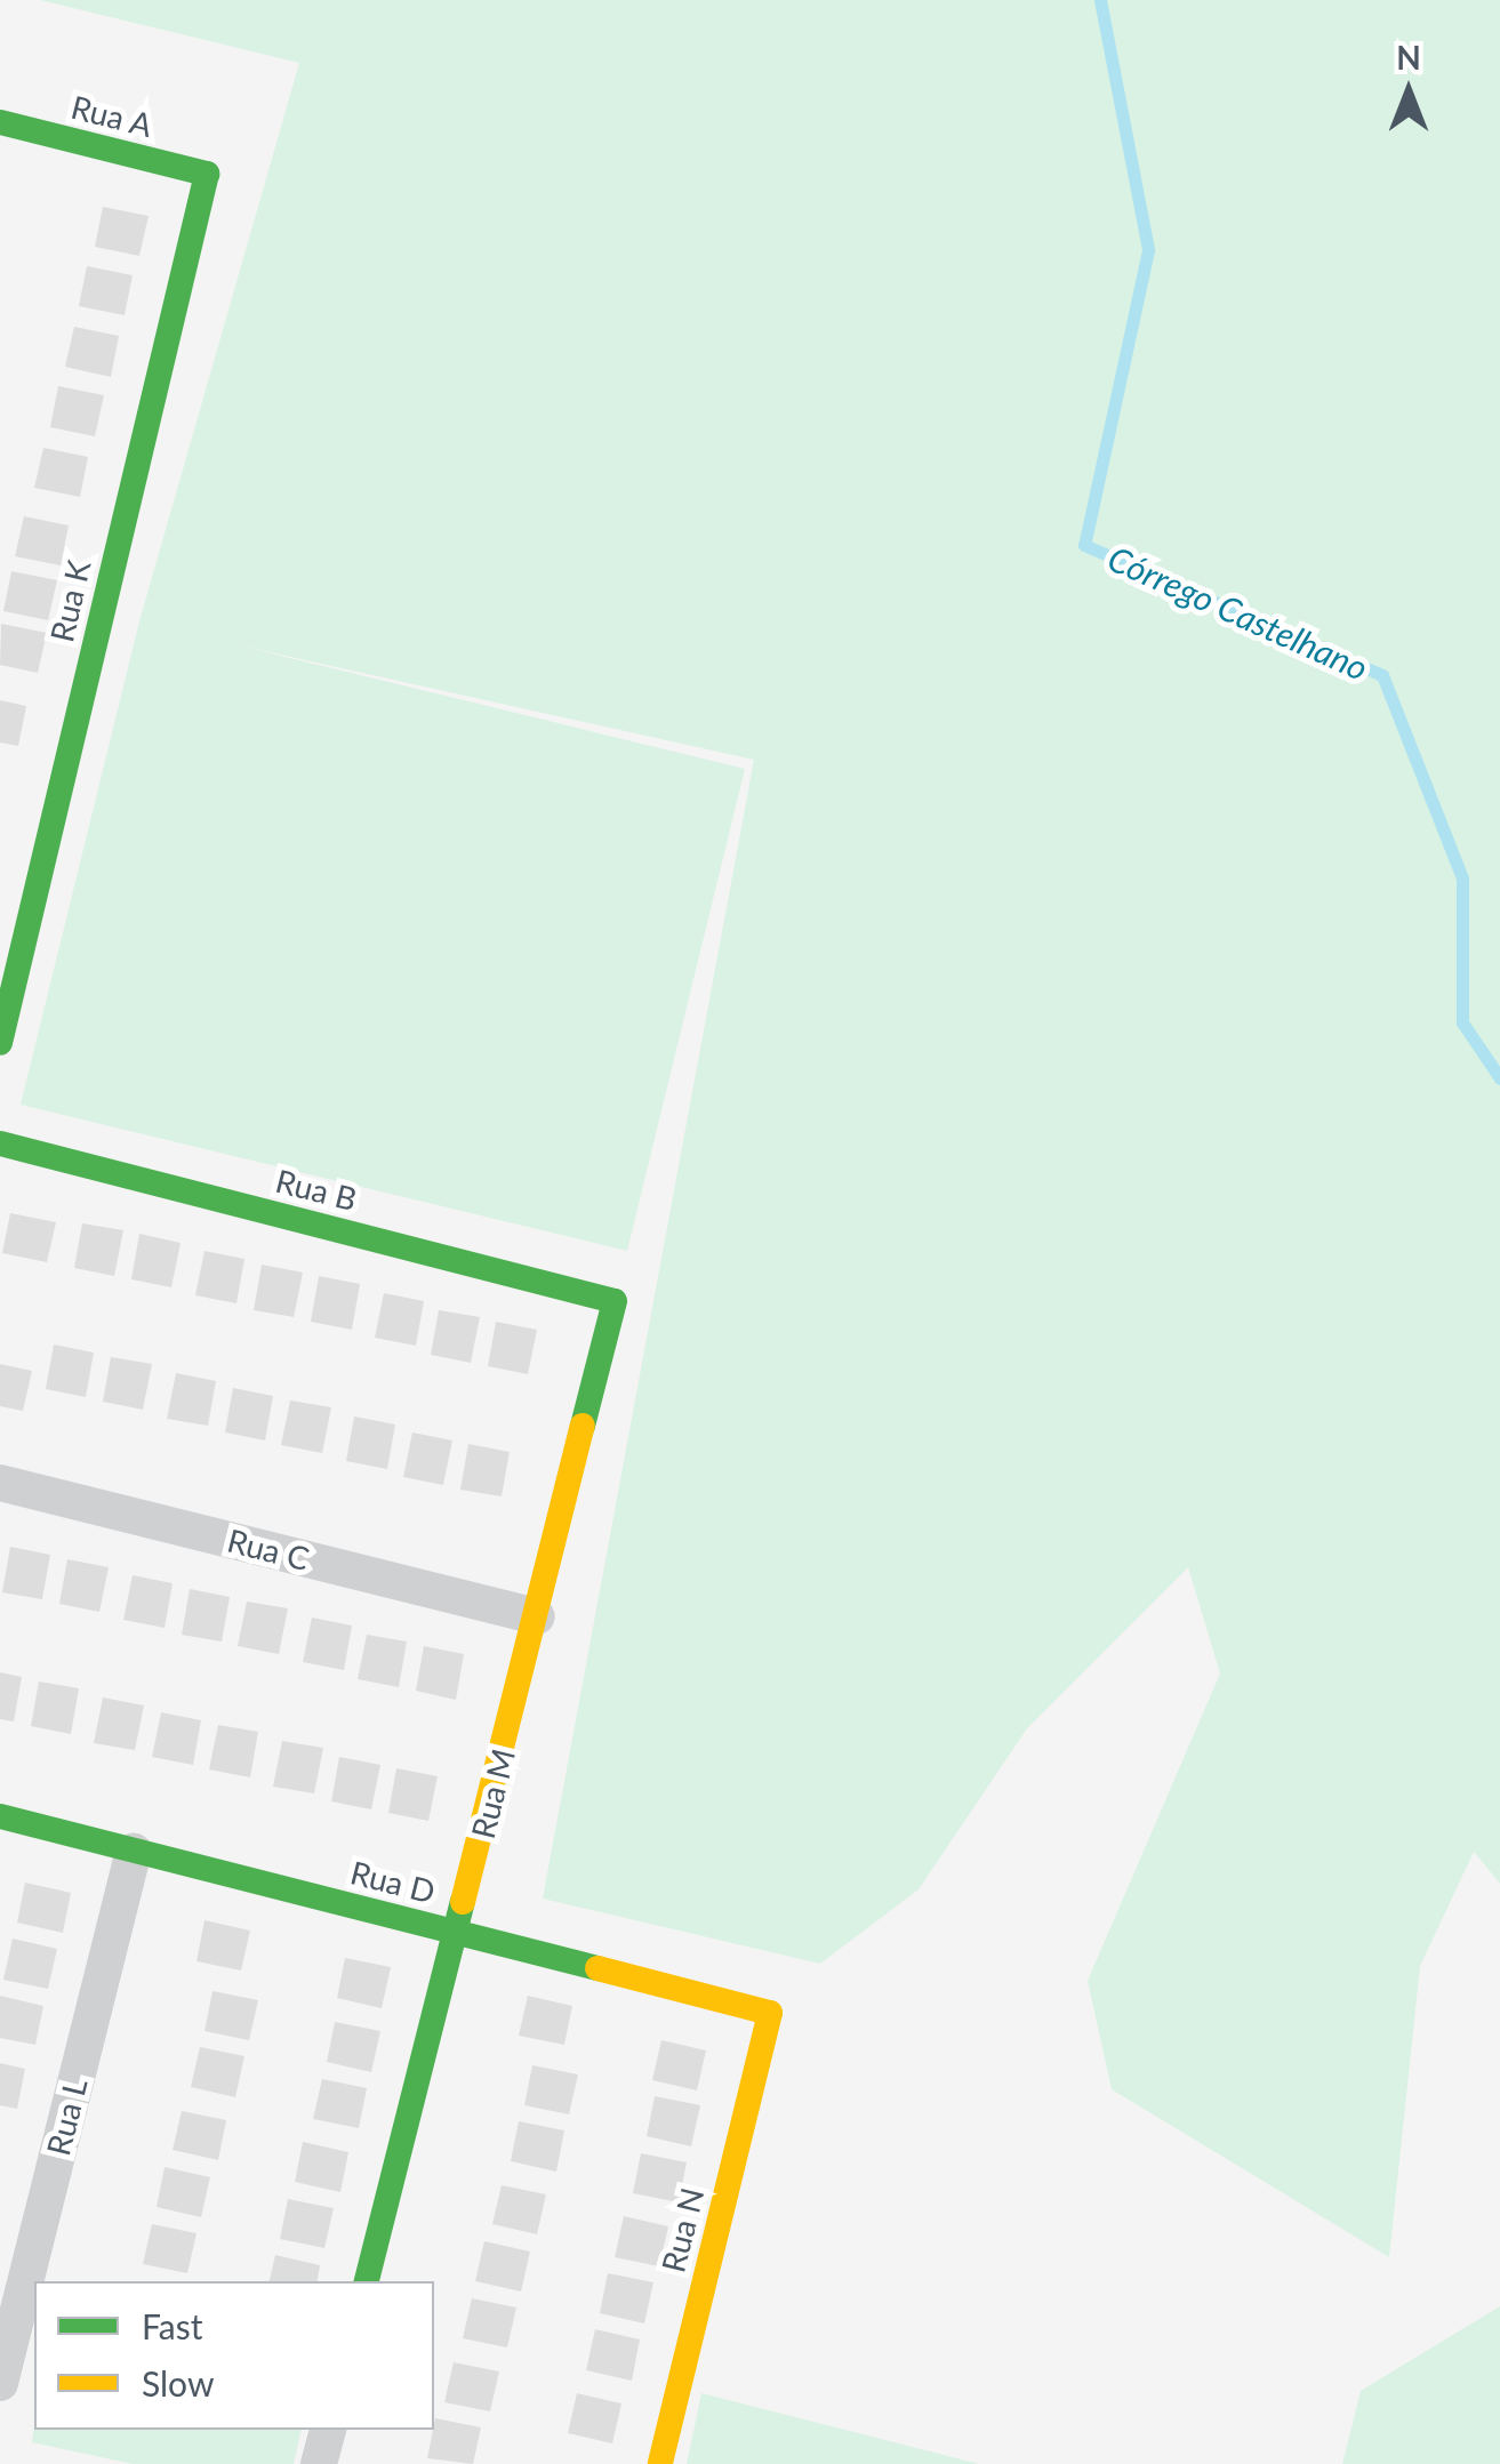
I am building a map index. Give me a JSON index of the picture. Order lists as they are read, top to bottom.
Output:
{
  "streets": {
    "street": [
      "Rua A",
      "Rua K",
      "Rua B",
      "Rua C",
      "Rua M",
      "Rua D",
      "Rua L",
      "Rua N"
    ]
  },
  "crossings": [
    ["Rua A", "Rua K"],
    ["Rua B", "Rua M"],
    ["Rua C", "Rua M"],
    ["Rua M", "Rua D"],
    ["Rua D", "Rua L"],
    ["Rua D", "Rua N"]
  ],
  "water": ["Córrego Castelhano"],
  "legend": ["Fast", "Slow"],
  "north": "top"
}
